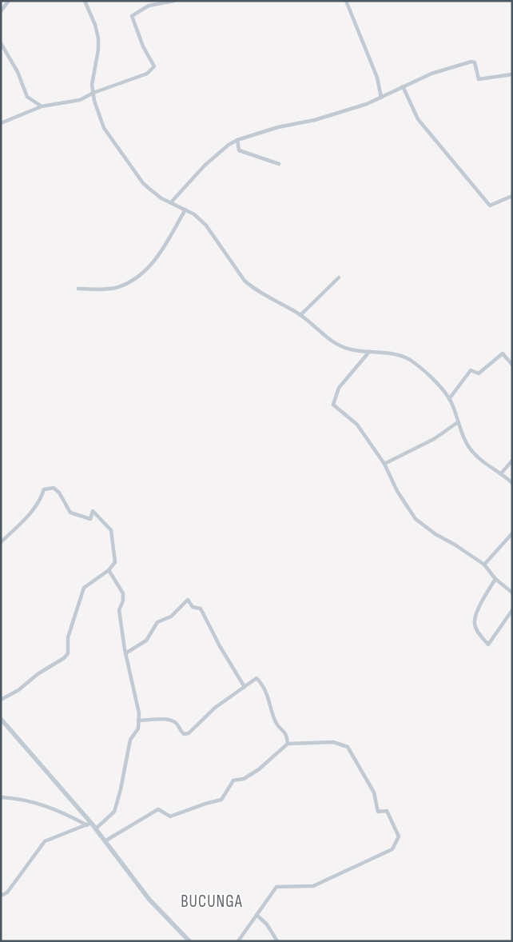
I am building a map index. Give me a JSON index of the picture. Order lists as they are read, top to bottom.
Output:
{
  "districts": ["BUCUNGA"]
}
